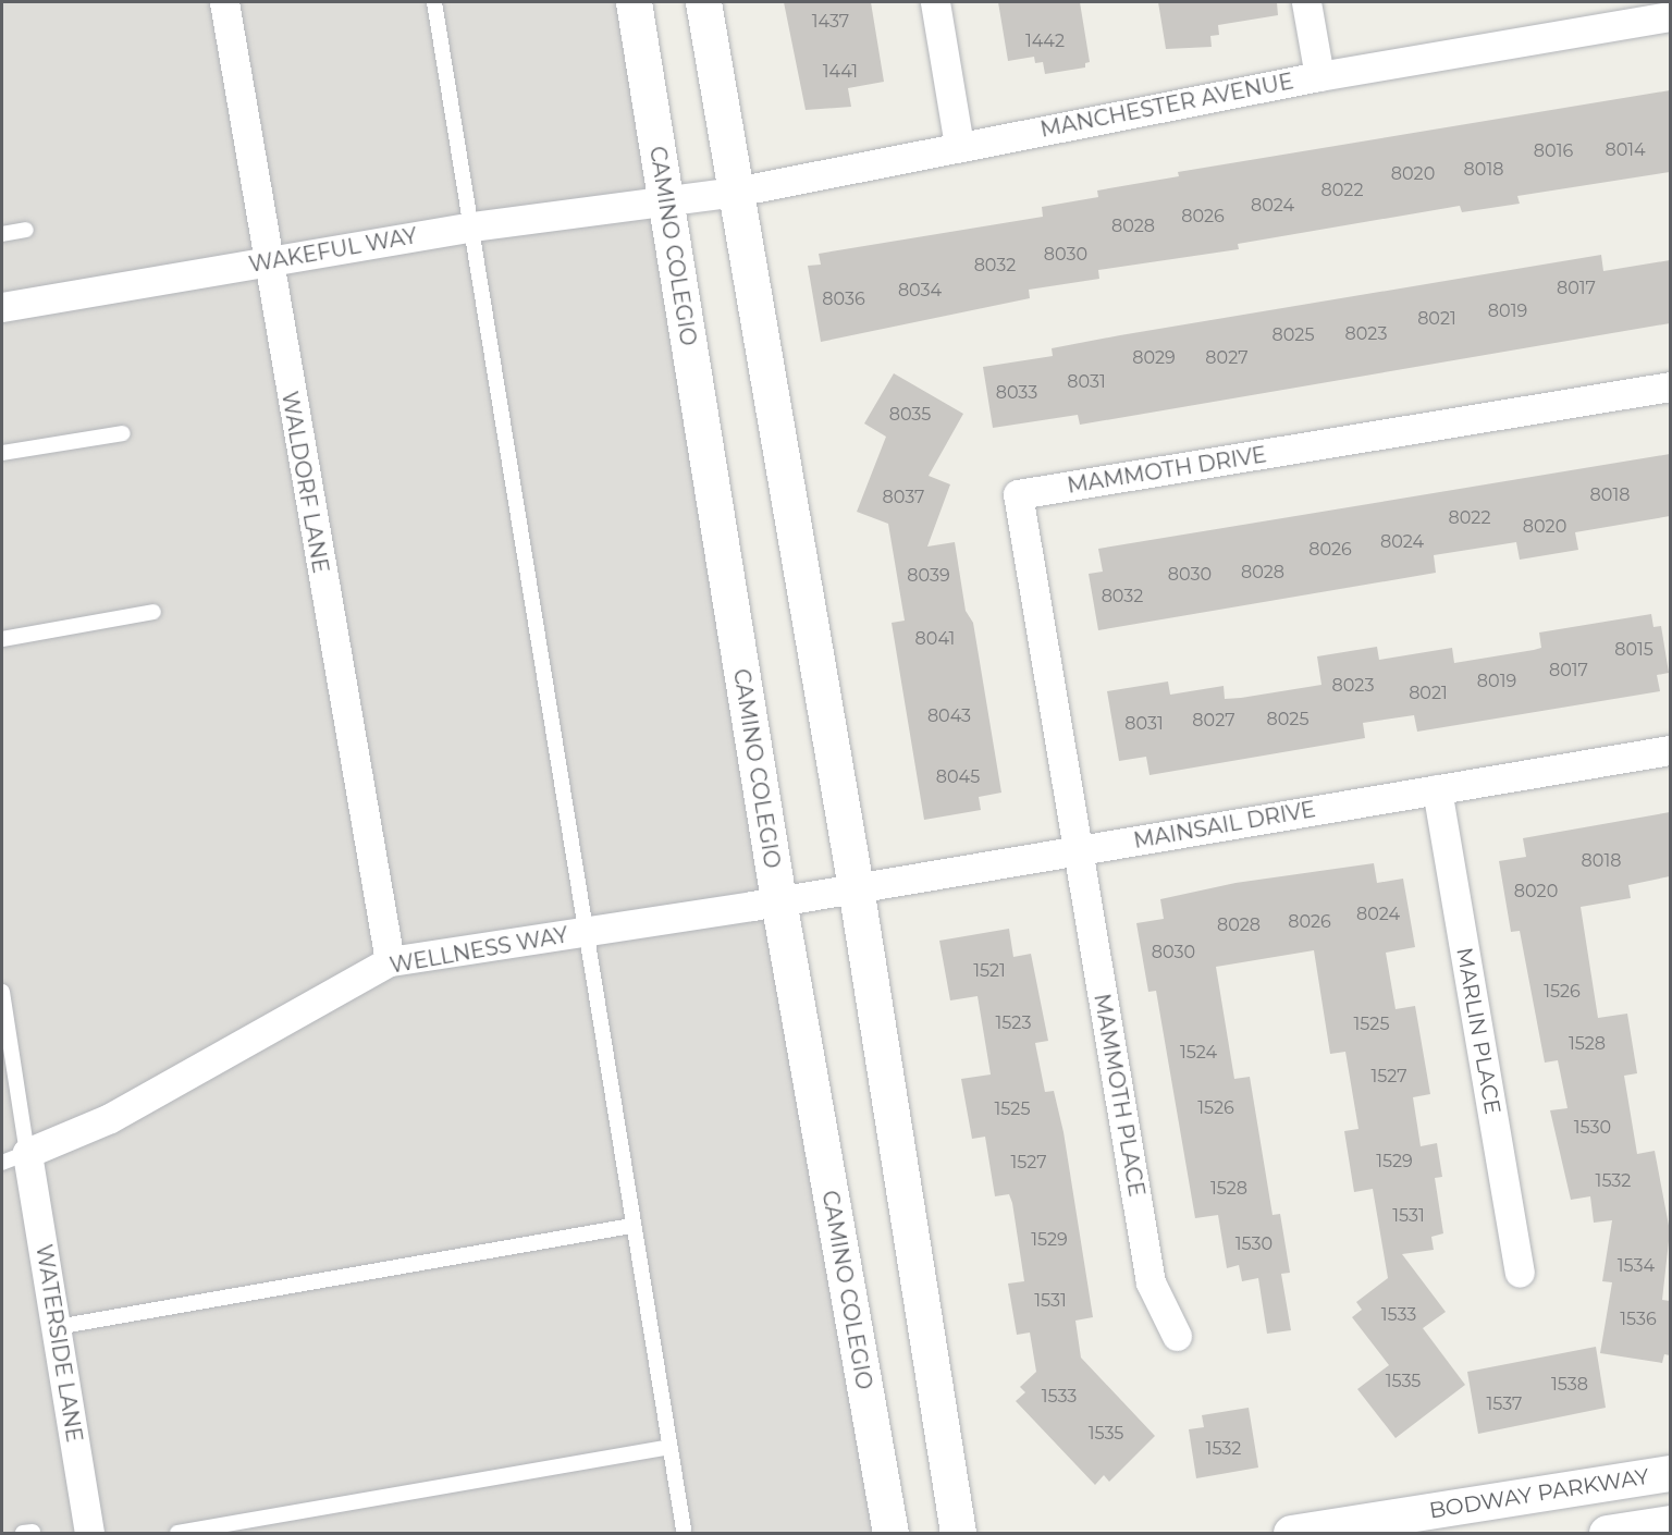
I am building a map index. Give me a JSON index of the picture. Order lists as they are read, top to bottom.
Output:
{
  "streets": {
    "street": [
      "MANCHESTER AVENUE",
      "CAMINO COLEGIO",
      "WAKEFUL WAY",
      "MAMMOTH DRIVE",
      "WALDORF LANE",
      "MAINSAIL DRIVE",
      "WELLNESS WAY",
      "MARLIN PLACE",
      "MAMMOTH PLACE",
      "WATERSIDE LANE",
      "BODWAY PARKWAY"
    ]
  },
  "crossings": [
    ["MANCHESTER AVENUE", "CAMINO COLEGIO"],
    ["MANCHESTER AVENUE", "WAKEFUL WAY"],
    ["CAMINO COLEGIO", "WAKEFUL WAY"],
    ["CAMINO COLEGIO", "MAINSAIL DRIVE"],
    ["CAMINO COLEGIO", "WELLNESS WAY"],
    ["WAKEFUL WAY", "WALDORF LANE"],
    ["MAMMOTH DRIVE", "MAINSAIL DRIVE"],
    ["MAMMOTH DRIVE", "MAMMOTH PLACE"],
    ["WALDORF LANE", "WELLNESS WAY"],
    ["MAINSAIL DRIVE", "WELLNESS WAY"],
    ["MAINSAIL DRIVE", "MARLIN PLACE"],
    ["MAINSAIL DRIVE", "MAMMOTH PLACE"],
    ["WELLNESS WAY", "WATERSIDE LANE"]
  ],
  "house_numbers": [
    "1437",
    "1442",
    "1441",
    "8014",
    "8016",
    "8018",
    "8020",
    "8022",
    "8024",
    "8026",
    "8028",
    "8030",
    "8032",
    "8017",
    "8034",
    "8036",
    "8019",
    "8021",
    "8023",
    "8025",
    "8029",
    "8027",
    "8031",
    "8033",
    "8035",
    "8018",
    "8037",
    "8022",
    "8020",
    "8024",
    "8026",
    "8028",
    "8030",
    "8039",
    "8032",
    "8041",
    "8015",
    "8017",
    "8019",
    "8023",
    "8021",
    "8043",
    "8025",
    "8027",
    "8031",
    "8045",
    "8018",
    "8020",
    "8024",
    "8026",
    "8028",
    "8030",
    "1521",
    "1526",
    "1523",
    "1525",
    "1528",
    "1524",
    "1527",
    "1526",
    "1525",
    "1530",
    "1529",
    "1527",
    "1532",
    "1528",
    "1531",
    "1529",
    "1530",
    "1534",
    "1531",
    "1533",
    "1536",
    "1535",
    "1538",
    "1533",
    "1537",
    "1535",
    "1532"
  ]
}
